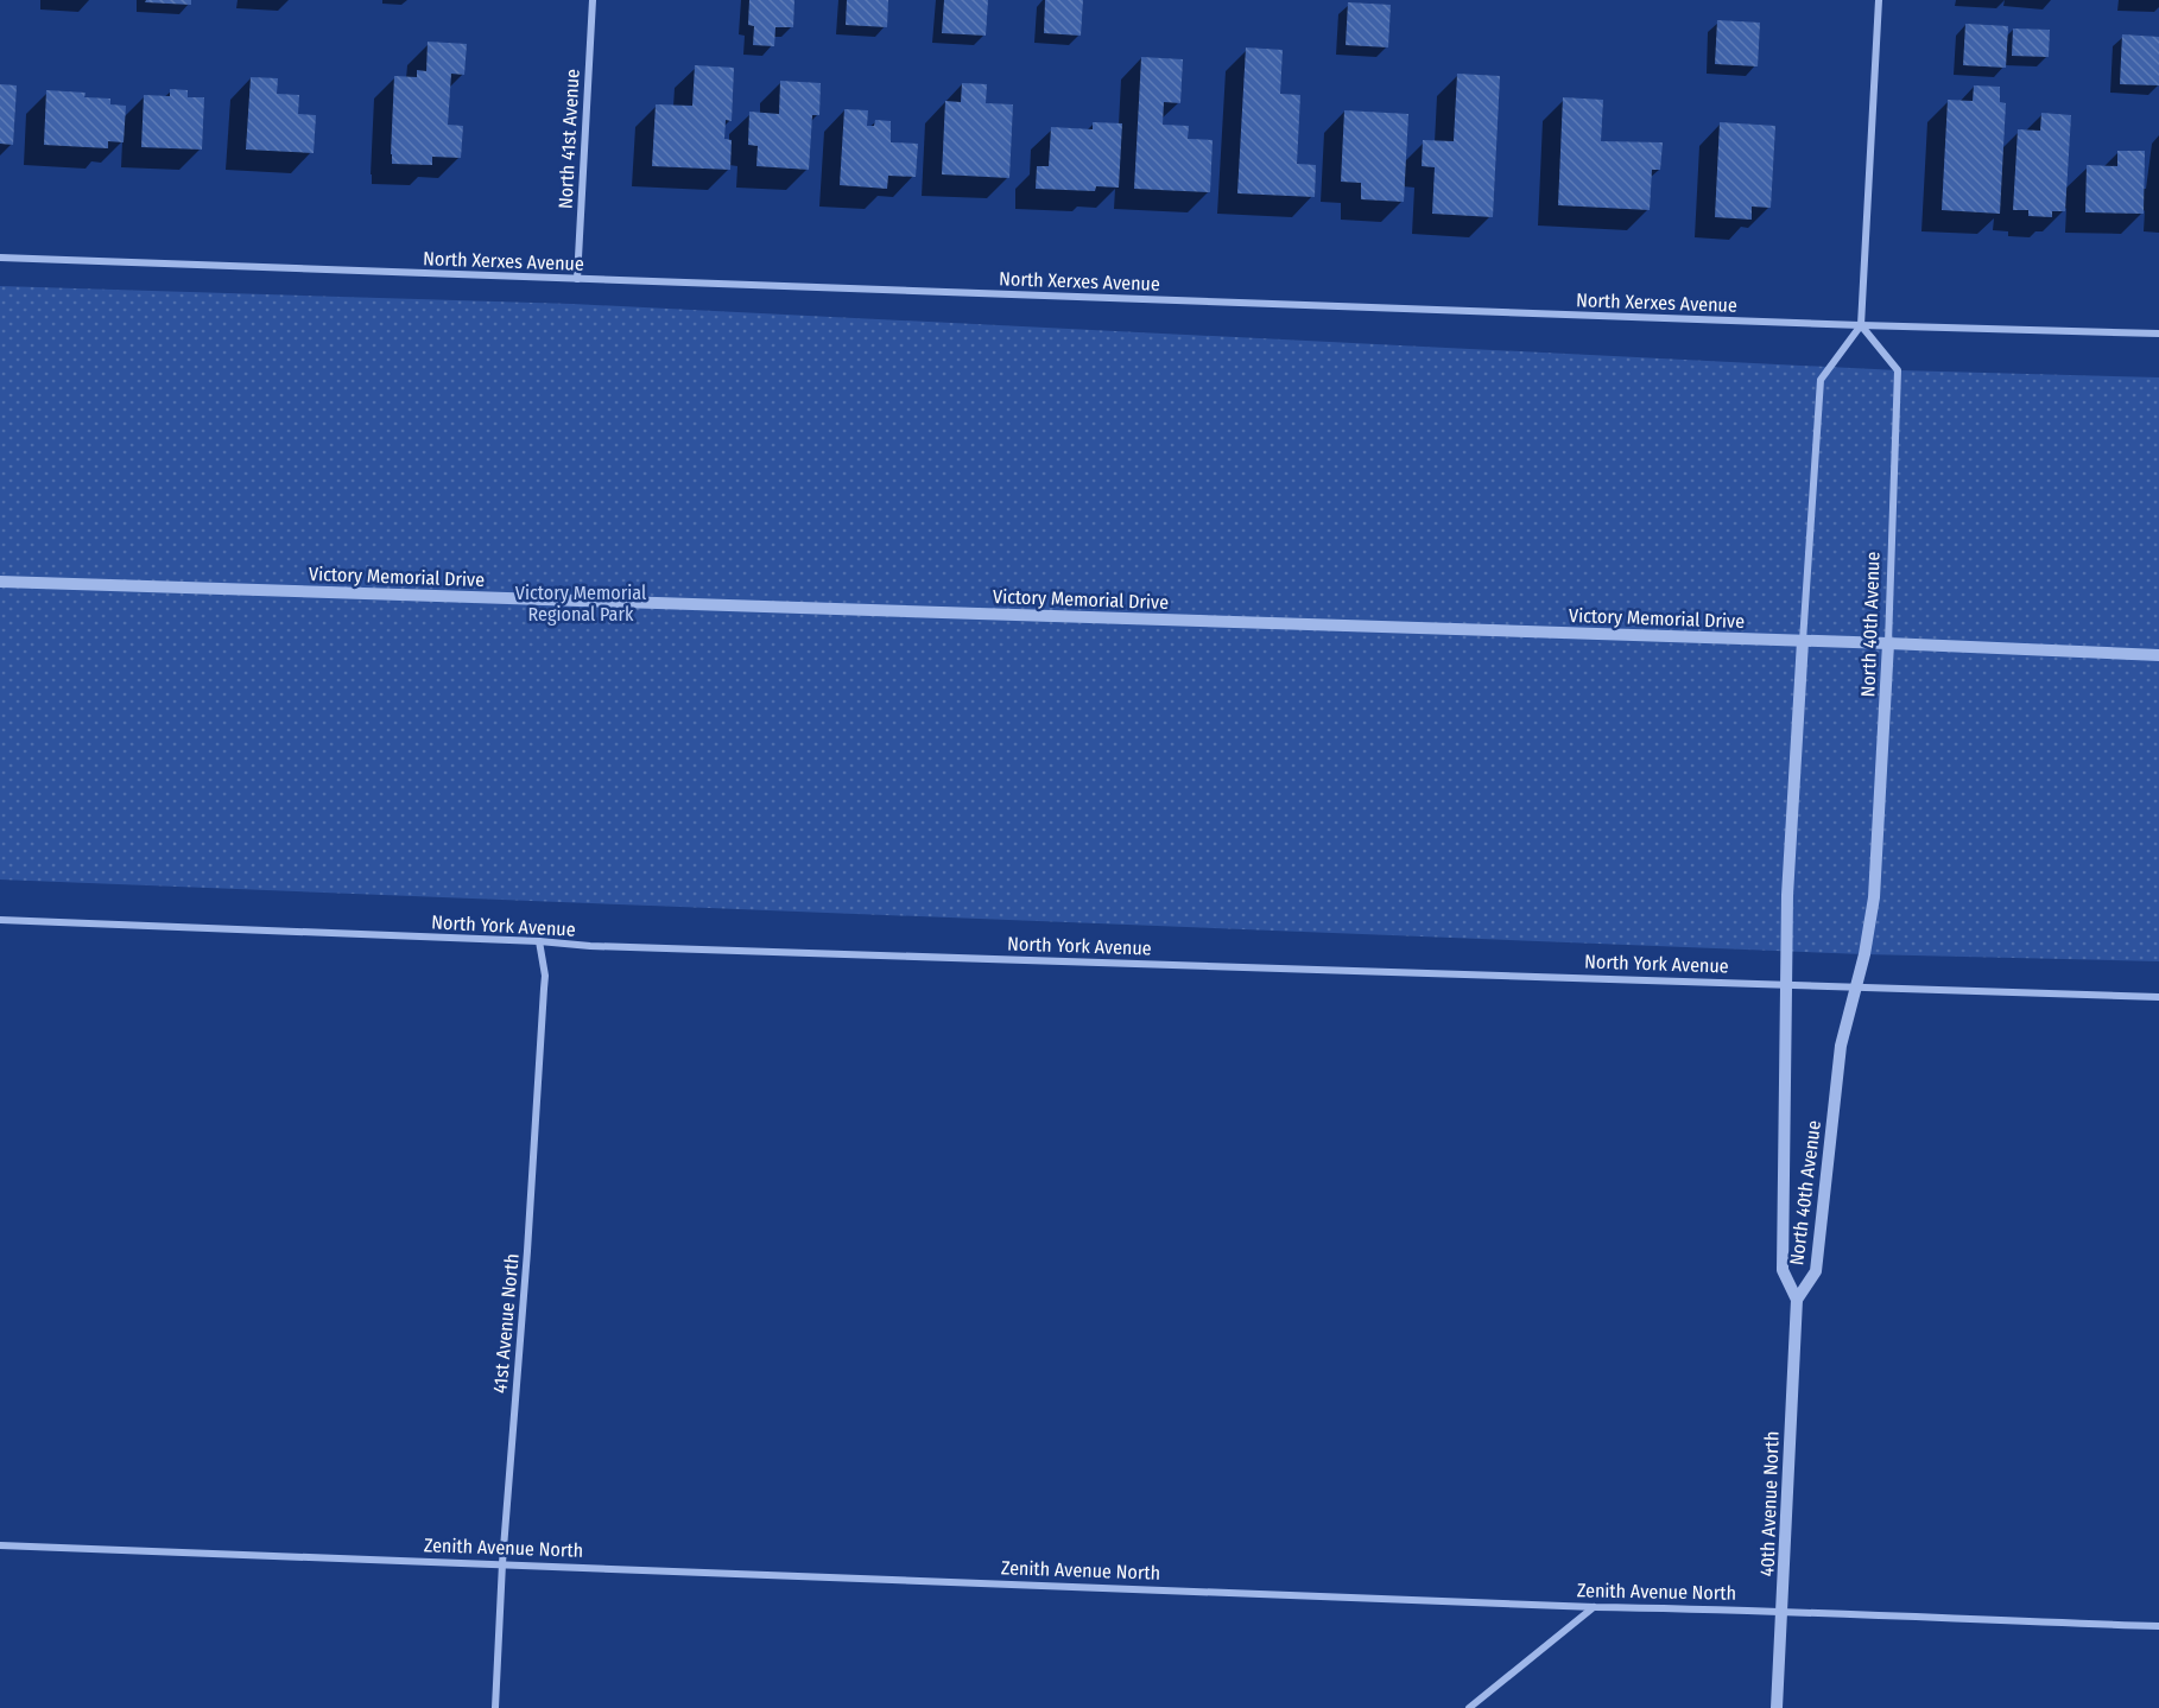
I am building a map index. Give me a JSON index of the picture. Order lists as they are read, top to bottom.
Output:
{
  "streets": {
    "street": [
      "North 41st Avenue",
      "North Xerxes Avenue",
      "Victory Memorial Drive",
      "North 40th Avenue",
      "North York Avenue",
      "41st Avenue North",
      "40th Avenue North",
      "Zenith Avenue North"
    ]
  },
  "crossings": [
    ["North 41st Avenue", "North Xerxes Avenue"],
    ["North Xerxes Avenue", "North 40th Avenue"],
    ["Victory Memorial Drive", "North 40th Avenue"],
    ["North 40th Avenue", "North York Avenue"],
    ["North 40th Avenue", "40th Avenue North"],
    ["North York Avenue", "41st Avenue North"],
    ["41st Avenue North", "Zenith Avenue North"],
    ["40th Avenue North", "Zenith Avenue North"]
  ],
  "parks": ["Victory Memorial Regional Park"]
}
